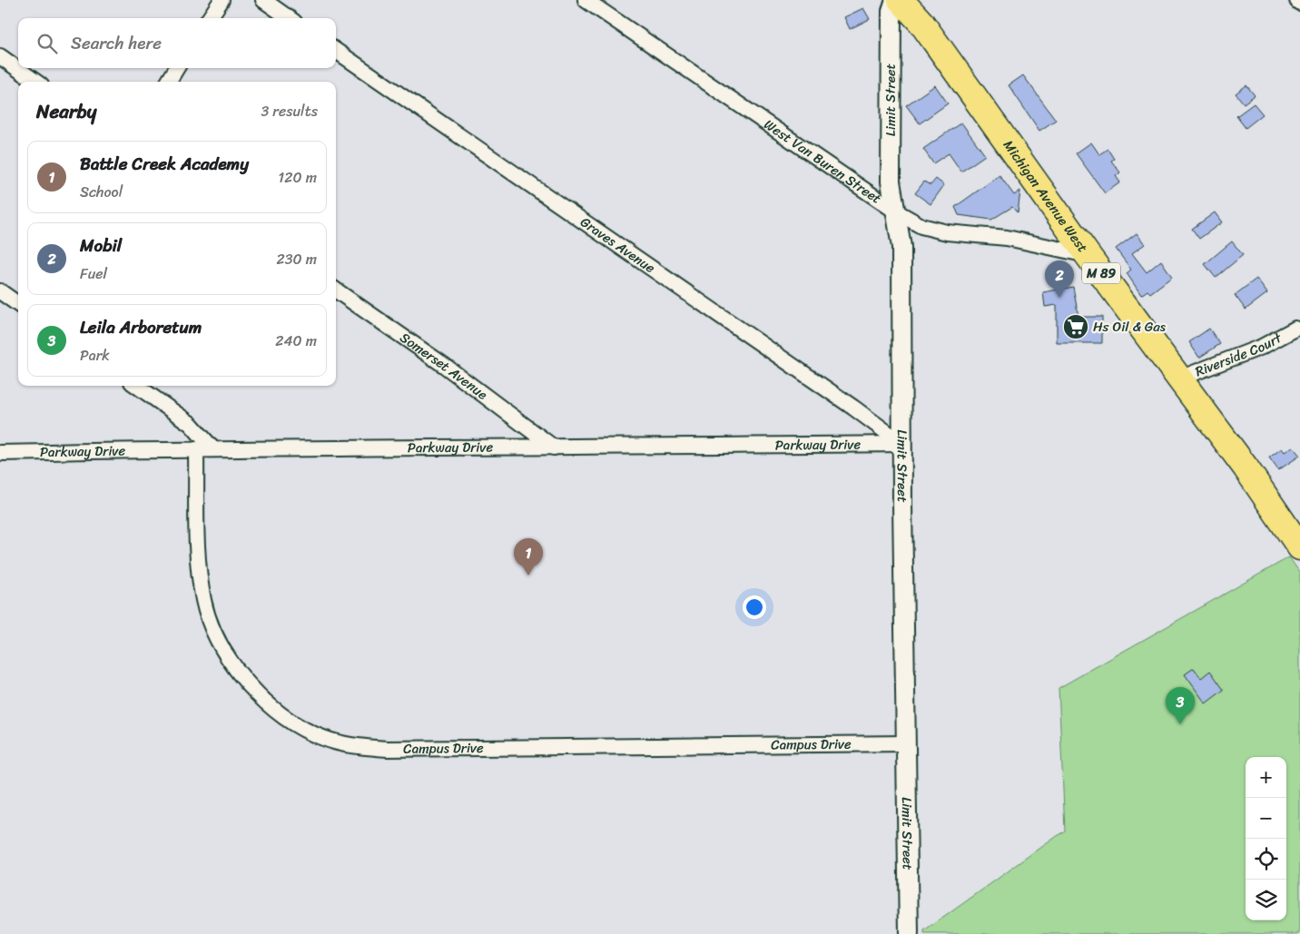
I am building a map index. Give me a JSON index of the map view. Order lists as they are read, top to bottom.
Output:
{
  "streets": {
    "highway": ["Michigan Avenue West", "M 89"],
    "street": [
      "Limit Street",
      "West Van Buren Street",
      "Graves Avenue",
      "Riverside Court",
      "Somerset Avenue",
      "Parkway Drive",
      "Campus Drive"
    ]
  },
  "crossings": [
    ["Limit Street", "West Van Buren Street"],
    ["Limit Street", "Graves Avenue"],
    ["Limit Street", "Parkway Drive"],
    ["Limit Street", "Campus Drive"],
    ["West Van Buren Street", "Michigan Avenue West"],
    ["Michigan Avenue West", "Riverside Court"],
    ["Graves Avenue", "Parkway Drive"],
    ["Somerset Avenue", "Parkway Drive"],
    ["Parkway Drive", "Campus Drive"]
  ],
  "places": {
    "supermarket": ["Hs Oil & Gas"]
  },
  "page": {
    "search": "Search here",
    "heading": ["Nearby", "3 results"],
    "list": [
      {
        "mark": "1",
        "name": "Battle Creek Academy",
        "note": "School",
        "value": "120 m"
      },
      {
        "mark": "2",
        "name": "Mobil",
        "note": "Fuel",
        "value": "230 m"
      },
      {
        "mark": "3",
        "name": "Leila Arboretum",
        "note": "Park",
        "value": "240 m"
      }
    ],
    "pins": ["2", "1", "3"],
    "map_buttons": ["+", "−"]
  }
}
